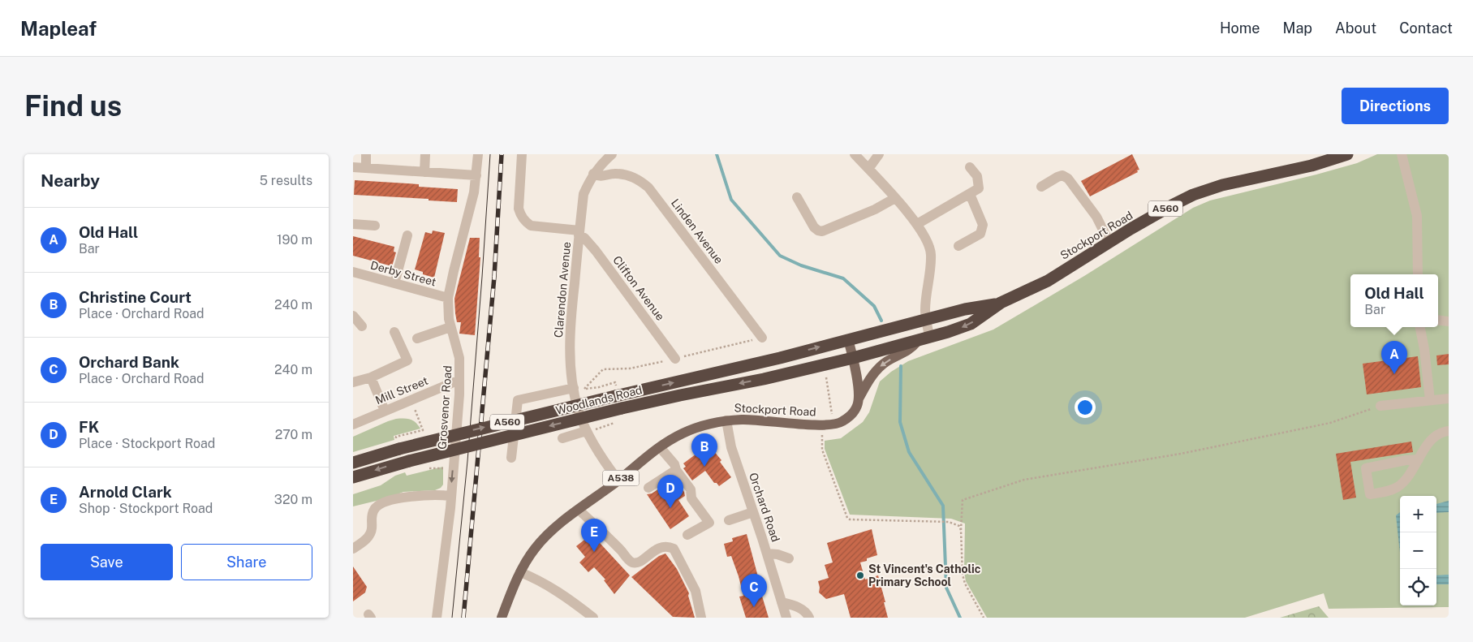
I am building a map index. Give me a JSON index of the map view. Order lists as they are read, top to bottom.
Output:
{
  "streets": {
    "highway": ["A560", "Stockport Road", "Woodlands Road"],
    "main road": ["A538"],
    "street": [
      "Linden Avenue",
      "Derby Street",
      "Clifton Avenue",
      "Clarendon Avenue",
      "Mill Street",
      "Grosvenor Road",
      "Orchard Road"
    ]
  },
  "crossings": [
    ["Linden Avenue", "Clarendon Avenue"],
    ["Stockport Road", "Clarendon Avenue"],
    ["Stockport Road", "Woodlands Road"],
    ["Stockport Road", "Orchard Road"],
    ["Derby Street", "Grosvenor Road"],
    ["Clifton Avenue", "Clarendon Avenue"],
    ["Mill Street", "Grosvenor Road"]
  ],
  "places": ["St Vincent's Catholic Primary School"],
  "page": {
    "header": "Mapleaf",
    "nav": [
      "Home",
      "Map",
      "About",
      "Contact"
    ],
    "buttons": [
      "Directions",
      ["Save", "Share"]
    ],
    "title": "Find us",
    "heading": ["Nearby", "5 results"],
    "list": [
      {
        "mark": "A",
        "name": "Old Hall",
        "note": "Bar",
        "value": "190 m"
      },
      {
        "mark": "B",
        "name": "Christine Court",
        "note": "Place · Orchard Road",
        "value": "240 m"
      },
      {
        "mark": "C",
        "name": "Orchard Bank",
        "note": "Place · Orchard Road",
        "value": "240 m"
      },
      {
        "mark": "D",
        "name": "FK",
        "note": "Place · Stockport Road",
        "value": "270 m"
      },
      {
        "mark": "E",
        "name": "Arnold Clark",
        "note": "Shop · Stockport Road",
        "value": "320 m"
      }
    ],
    "popup": ["Old Hall", "Bar"],
    "pins": [
      "A",
      "B",
      "D",
      "E",
      "C"
    ],
    "map_buttons": ["+", "−"]
  }
}
